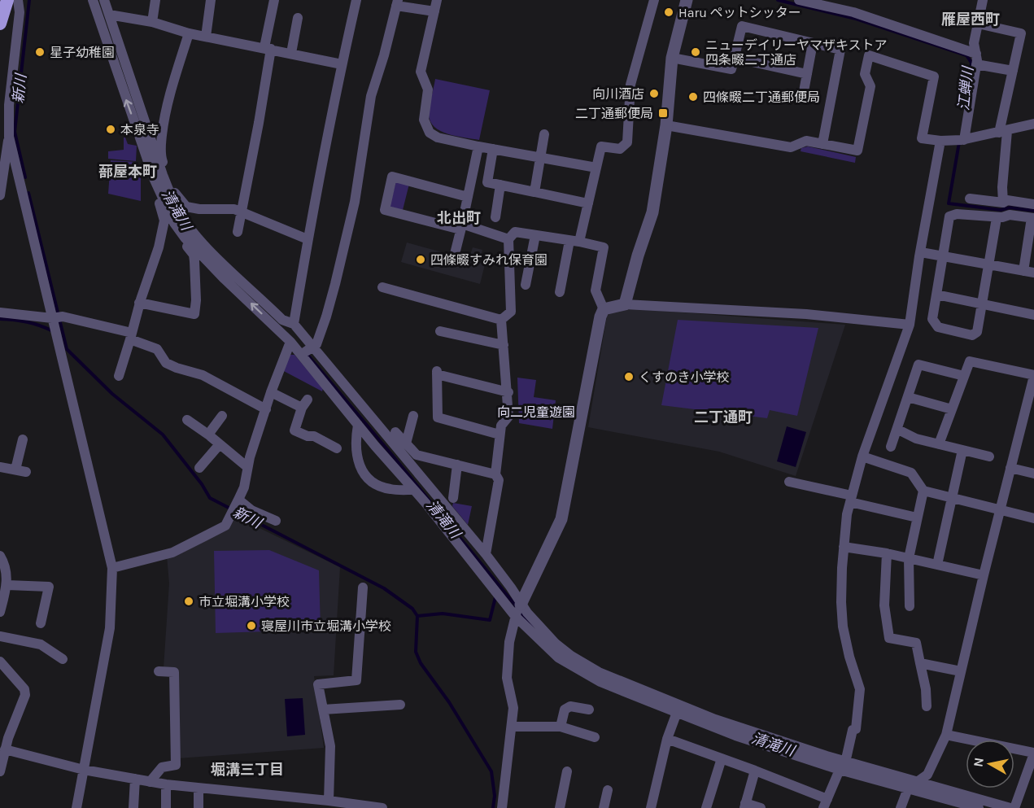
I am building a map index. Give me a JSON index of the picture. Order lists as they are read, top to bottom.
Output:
{
  "districts": [
    "雁屋西町",
    "蔀屋本町",
    "北出町",
    "二丁通町",
    "堀溝三丁目"
  ],
  "water": ["新川", "江蝉川", "清滝川"],
  "parks": ["向二児童遊園"],
  "places": {
    "other": [
      "Haru ペットシッター",
      "星子幼稚園",
      "ニューデイリーヤマザキストア 四条畷二丁通店",
      "向川酒店",
      "四條畷二丁通郵便局",
      "本泉寺",
      "四條畷すみれ保育園",
      "くすのき小学校",
      "市立堀溝小学校",
      "寝屋川市立堀溝小学校"
    ],
    "transit": ["二丁通郵便局"]
  },
  "north": "left"
}
